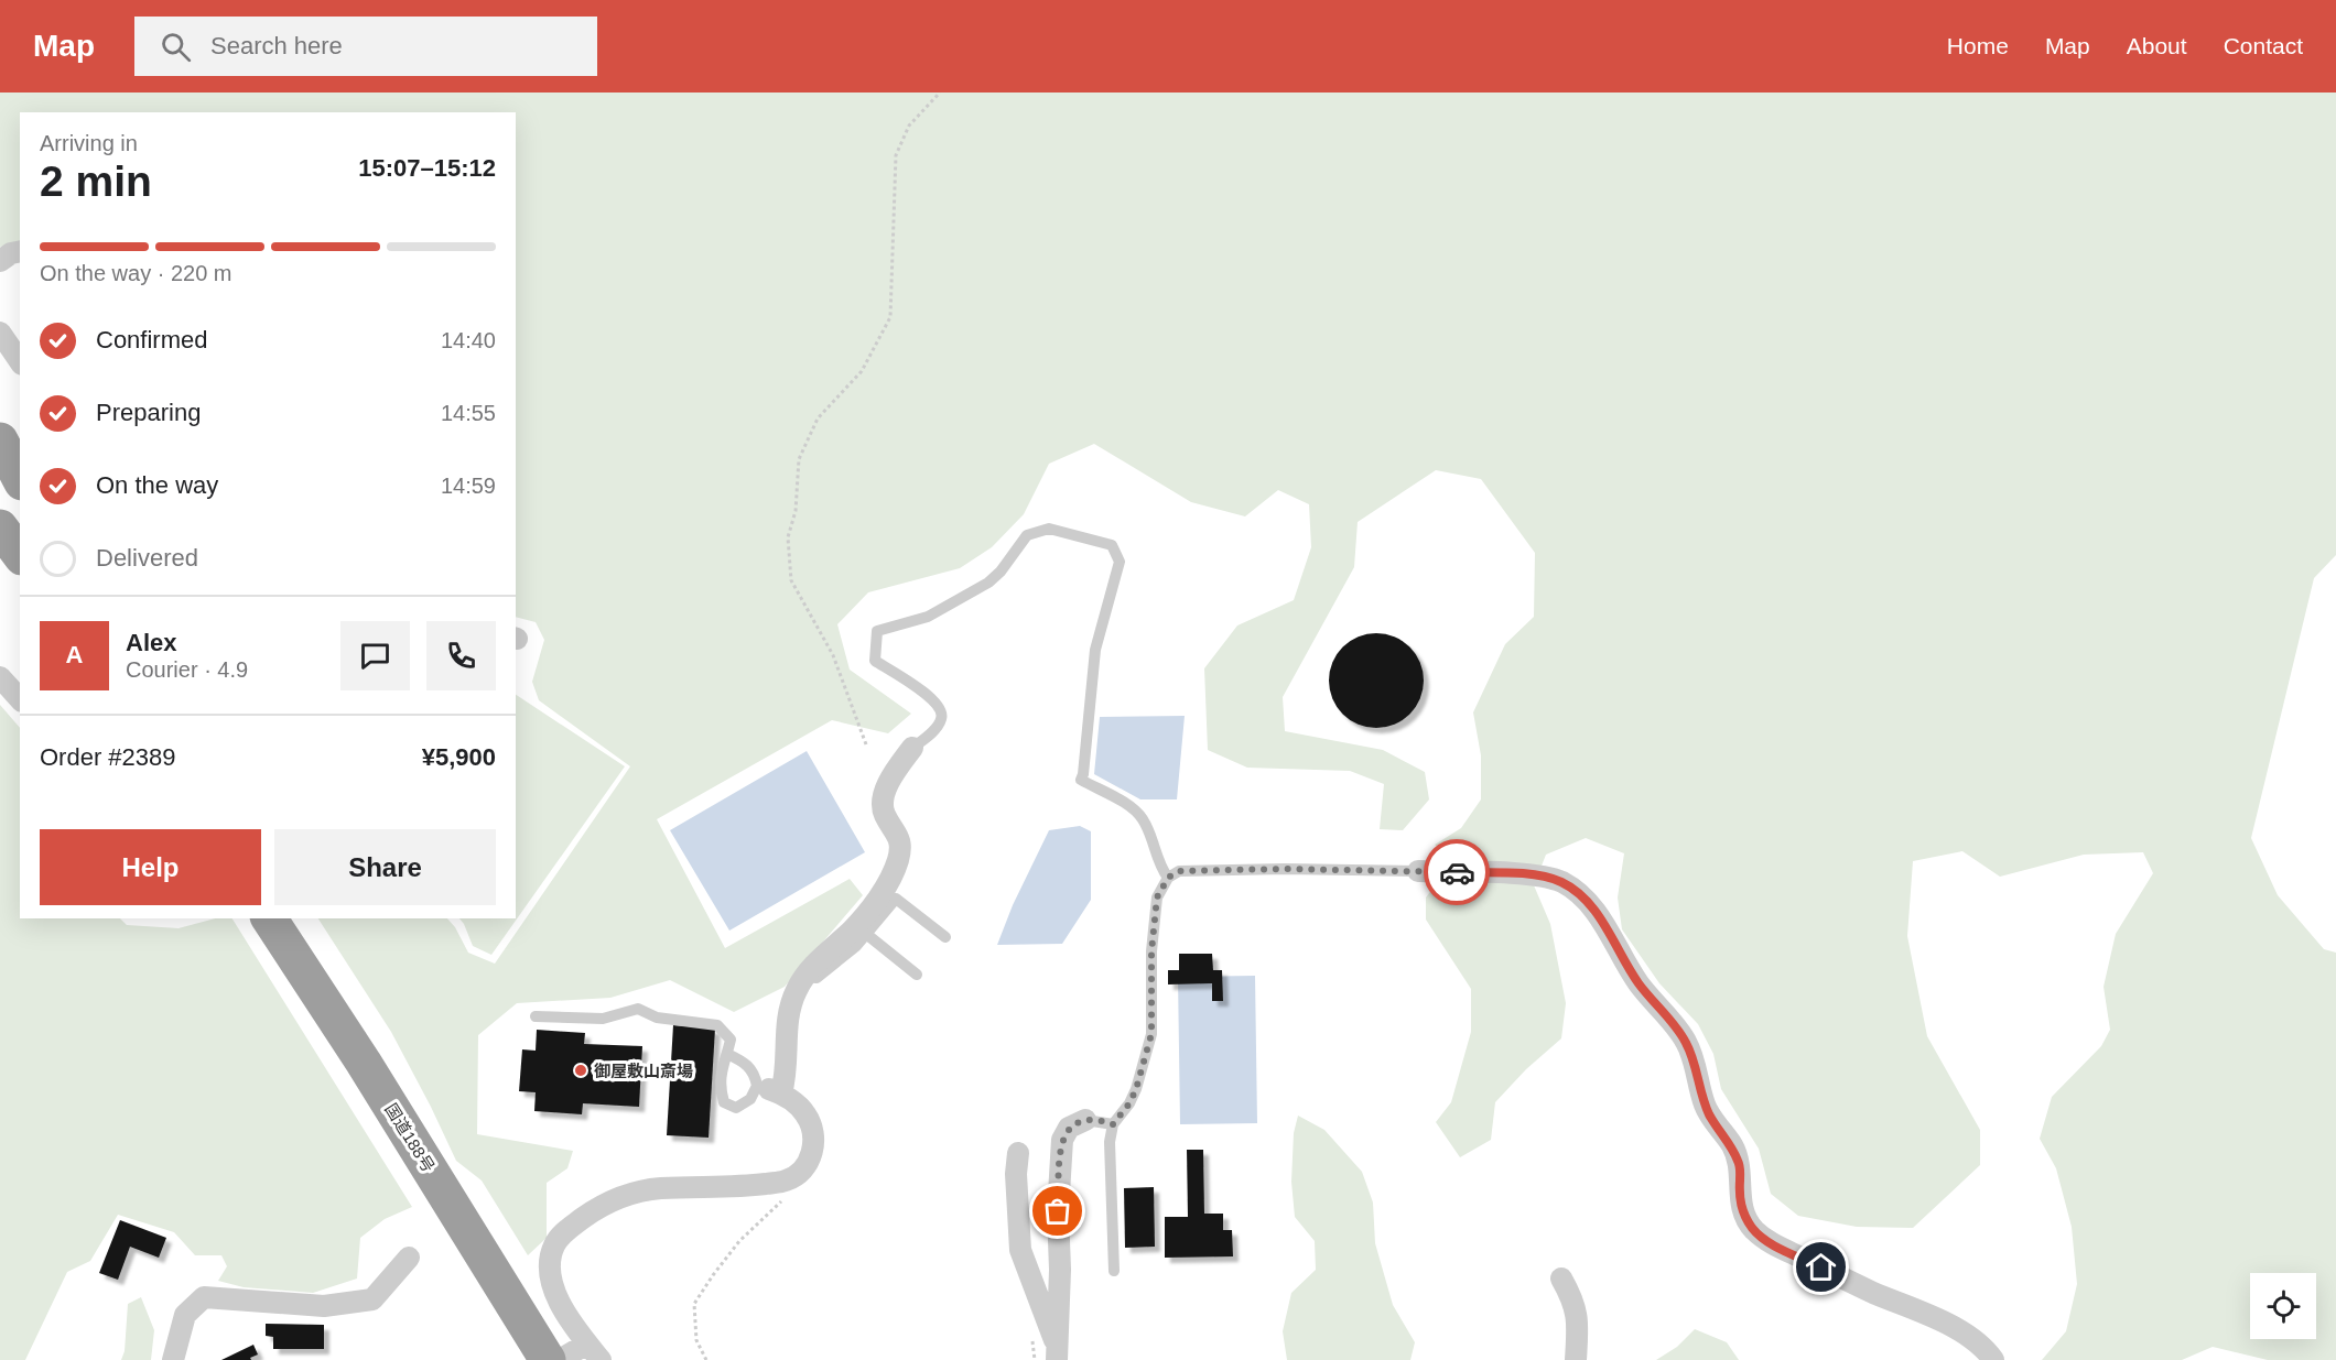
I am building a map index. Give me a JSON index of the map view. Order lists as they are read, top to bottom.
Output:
{
  "streets": {
    "highway": ["国道188号"]
  },
  "places": ["御屋敷山斎場"],
  "page": {
    "header": "Map",
    "search": "Search here",
    "nav": [
      "Home",
      "Map",
      "About",
      "Contact"
    ],
    "heading": ["2 min", "Arriving in", "15:07–15:12"],
    "panel": [
      "Alex",
      "Courier · 4.9",
      "Order #2389",
      "¥5,900"
    ],
    "bar": "On the way · 220 m",
    "list": [
      ["Confirmed", "14:40"],
      ["Preparing", "14:55"],
      ["On the way", "14:59"],
      "Delivered"
    ],
    "round": "A",
    "buttons": ["Help", "Share"]
  }
}
